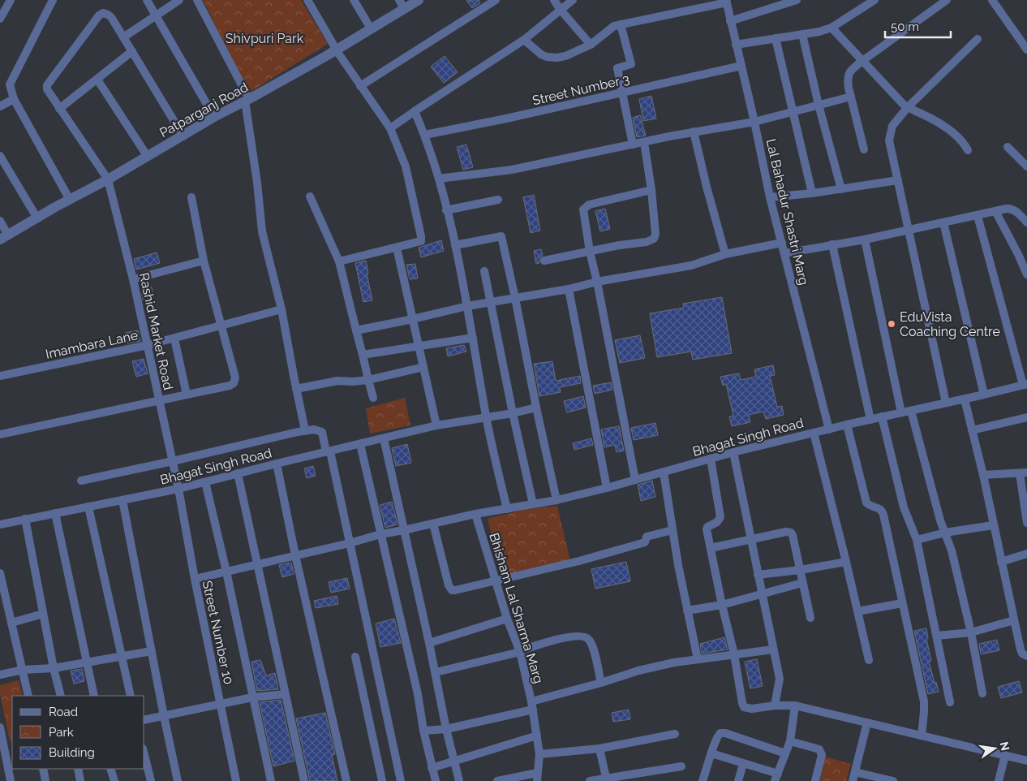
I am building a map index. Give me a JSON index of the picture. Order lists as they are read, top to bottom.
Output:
{
  "streets": {
    "street": [
      "Street Number 3",
      "Patparganj Road",
      "Lal Bahadur Shastri Marg",
      "Rashid Market Road",
      "Imambara Lane",
      "Bhagat Singh Road",
      "Bhisham Lal Sharma Marg",
      "Street Number 10"
    ]
  },
  "crossings": [
    ["Street Number 3", "Lal Bahadur Shastri Marg"],
    ["Patparganj Road", "Rashid Market Road"],
    ["Lal Bahadur Shastri Marg", "Bhagat Singh Road"],
    ["Rashid Market Road", "Imambara Lane"],
    ["Rashid Market Road", "Bhagat Singh Road"],
    ["Rashid Market Road", "Street Number 10"],
    ["Bhagat Singh Road", "Bhisham Lal Sharma Marg"],
    ["Bhagat Singh Road", "Street Number 10"]
  ],
  "parks": ["Shivpuri Park"],
  "places": ["EduVista Coaching Centre"],
  "legend": ["Road", "Park", "Building"],
  "scale_bar": "50 m",
  "north": "right"
}
